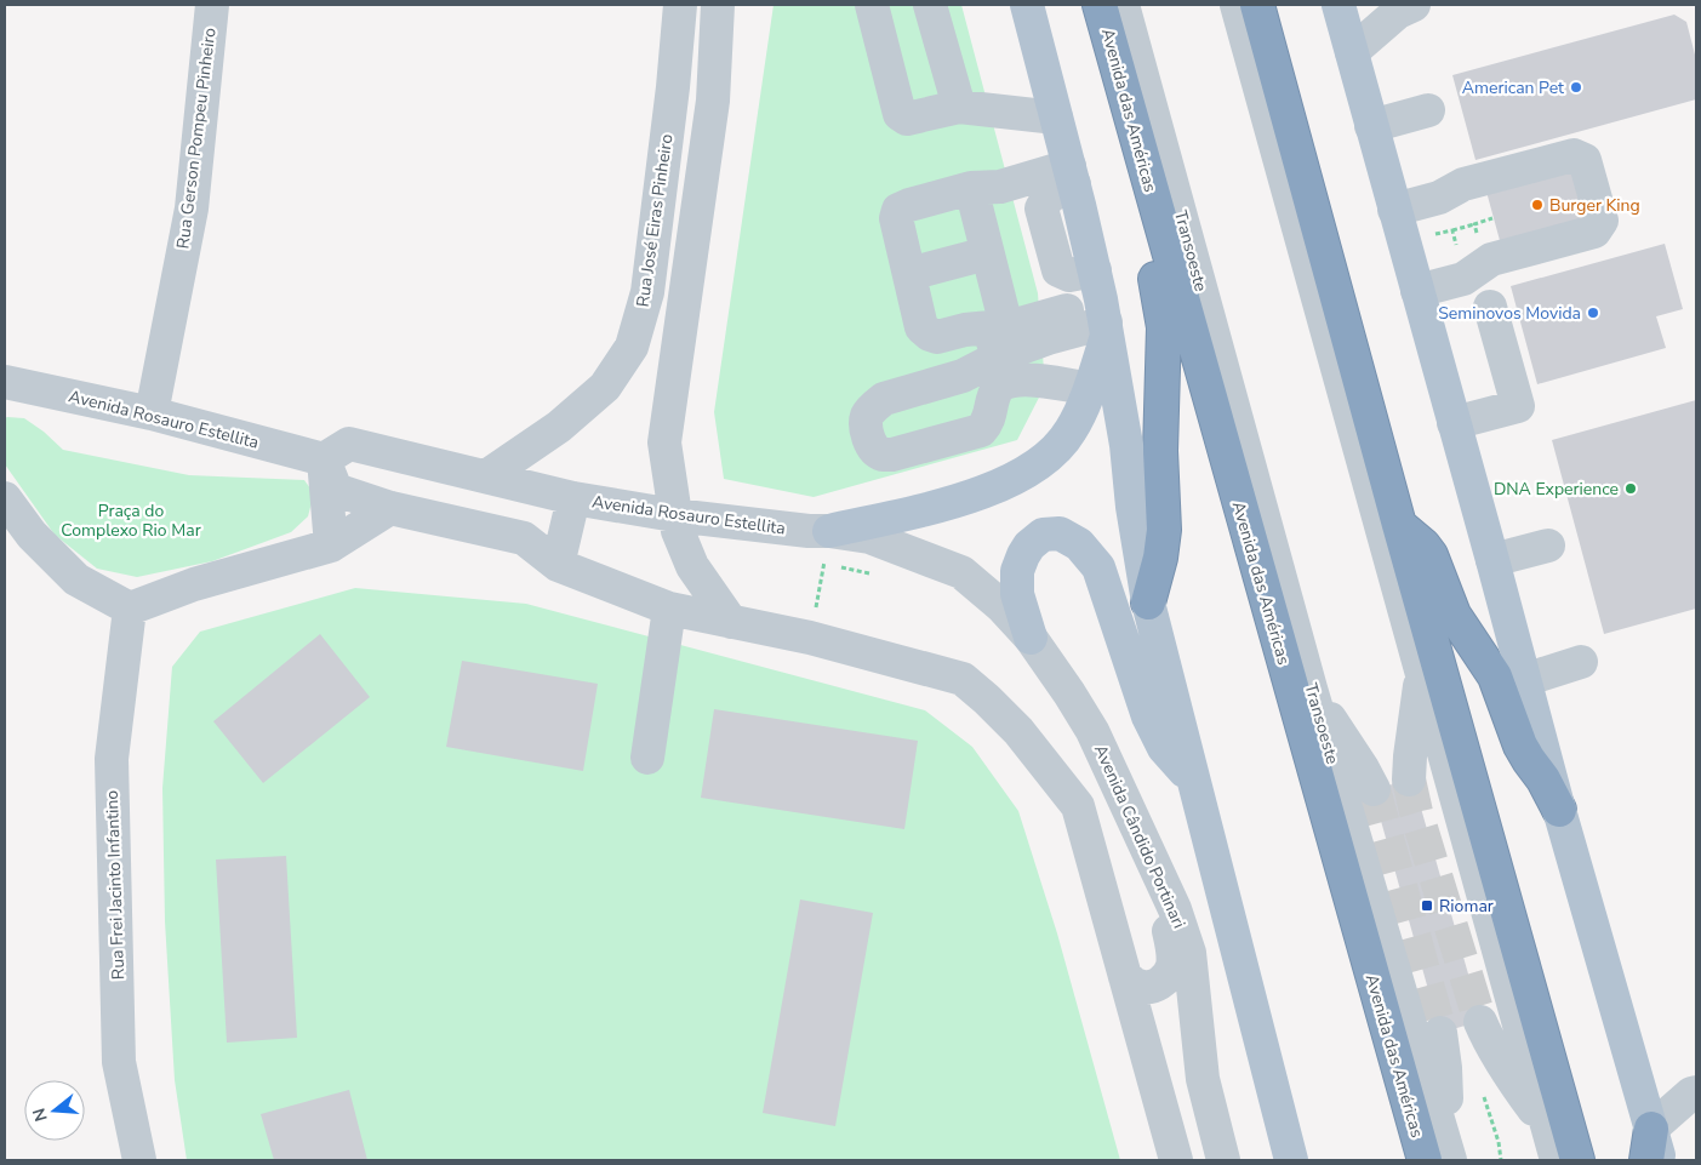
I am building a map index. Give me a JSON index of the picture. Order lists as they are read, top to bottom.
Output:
{
  "streets": {
    "highway": ["Avenida das Américas"],
    "street": [
      "Rua Gerson Pompeu Pinheiro",
      "Rua José Eiras Pinheiro",
      "Transoeste",
      "Avenida Rosauro Estellita",
      "Avenida Cândido Portinari",
      "Rua Frei Jacinto Infantino"
    ]
  },
  "crossings": [
    ["Avenida das Américas", "Transoeste"],
    ["Rua Gerson Pompeu Pinheiro", "Avenida Rosauro Estellita"],
    ["Rua José Eiras Pinheiro", "Avenida Rosauro Estellita"],
    ["Avenida Rosauro Estellita", "Avenida Cândido Portinari"]
  ],
  "parks": ["Praça do Complexo Rio Mar"],
  "places": {
    "other": [
      "American Pet",
      "Burger King",
      "Seminovos Movida",
      "DNA Experience"
    ],
    "transit": ["Riomar"]
  },
  "north": "left"
}
